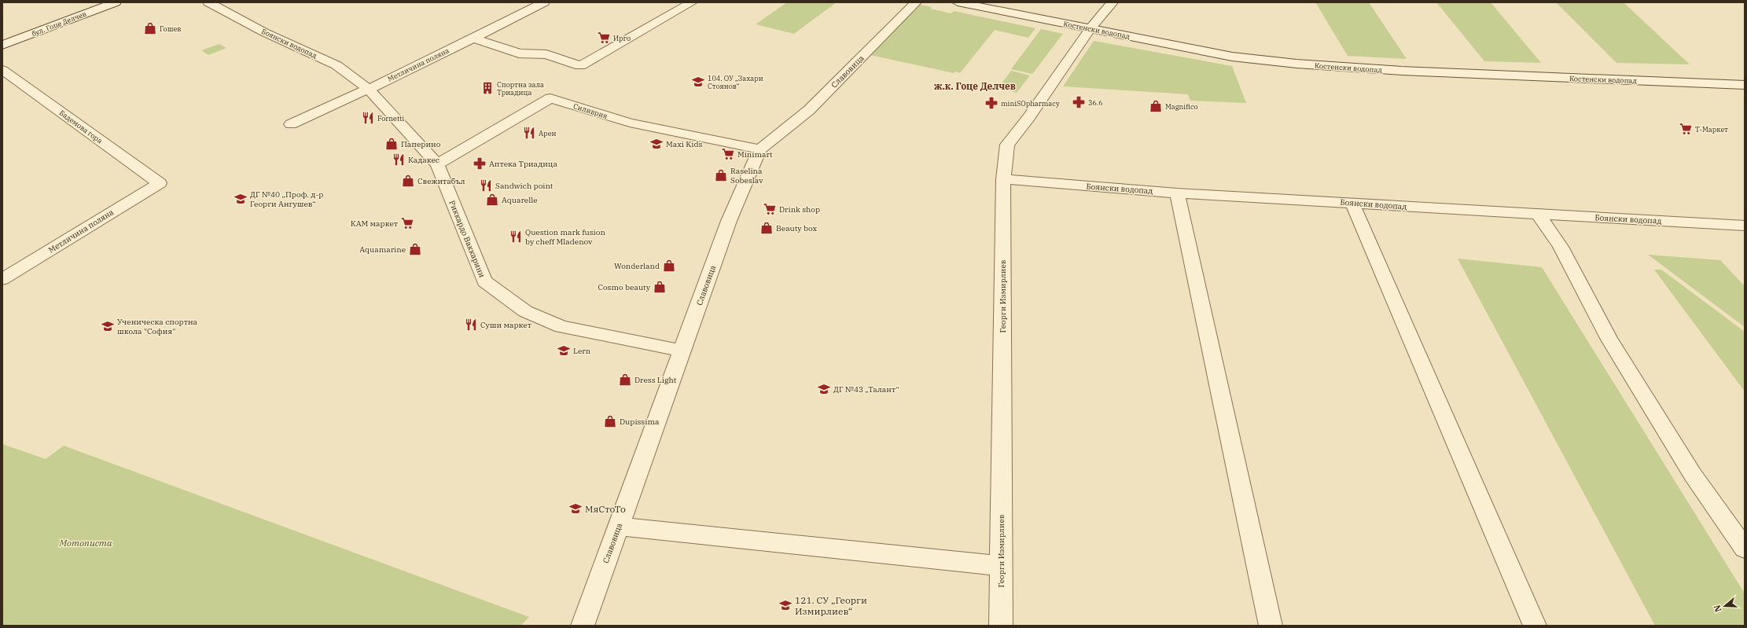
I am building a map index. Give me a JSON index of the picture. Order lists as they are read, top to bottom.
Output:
{
  "streets": {
    "street": [
      "бул. Гоце Делчев",
      "Костенски водопад",
      "Боянски водопад",
      "Метличина поляна",
      "Славовица",
      "Силиврия",
      "Бадемова гора",
      "Риккардо Ваккарини",
      "Георги Измирлиев"
    ]
  },
  "crossings": [
    ["Костенски водопад", "Георги Измирлиев"],
    ["Боянски водопад", "Метличина поляна"],
    ["Боянски водопад", "Риккардо Ваккарини"],
    ["Боянски водопад", "Георги Измирлиев"],
    ["Метличина поляна", "Бадемова гора"],
    ["Метличина поляна", "Риккардо Ваккарини"],
    ["Славовица", "Силиврия"],
    ["Славовица", "Риккардо Ваккарини"],
    ["Силиврия", "Риккардо Ваккарини"]
  ],
  "districts": ["ж.к. Гоце Делчев"],
  "parks": ["Мотописта"],
  "places": {
    "shop": [
      "Гошев",
      "Magnifico",
      "Паперино",
      "Raselina Sobeslav",
      "Свежитабъл",
      "Aquarelle",
      "Beauty box",
      "Aquamarine",
      "Wonderland",
      "Cosmo beauty",
      "Dress Light",
      "Dupissima"
    ],
    "supermarket": [
      "Ирго",
      "Т-Маркет",
      "Minimart",
      "Drink shop",
      "КАМ маркет"
    ],
    "school or university": [
      "104. ОУ „Захари Стоянов“",
      "Maxi Kids",
      "ДГ №40 „Проф. д-р Георги Ангушев“",
      "Ученическа спортна школа \"София\"",
      "Lern",
      "ДГ №43 „Талант“",
      "МяСтоТо",
      "121. СУ „Георги Измирлиев“"
    ],
    "building": ["Спортна зала Триадица"],
    "pharmacy": ["36.6", "miniSOpharmacy", "Аптека Триадица"],
    "restaurant": [
      "Fornetti",
      "Арен",
      "Кадакес",
      "Sandwich point",
      "Question mark fusion by cheff Mladenov",
      "Суши маркет"
    ]
  },
  "north": "left"
}
